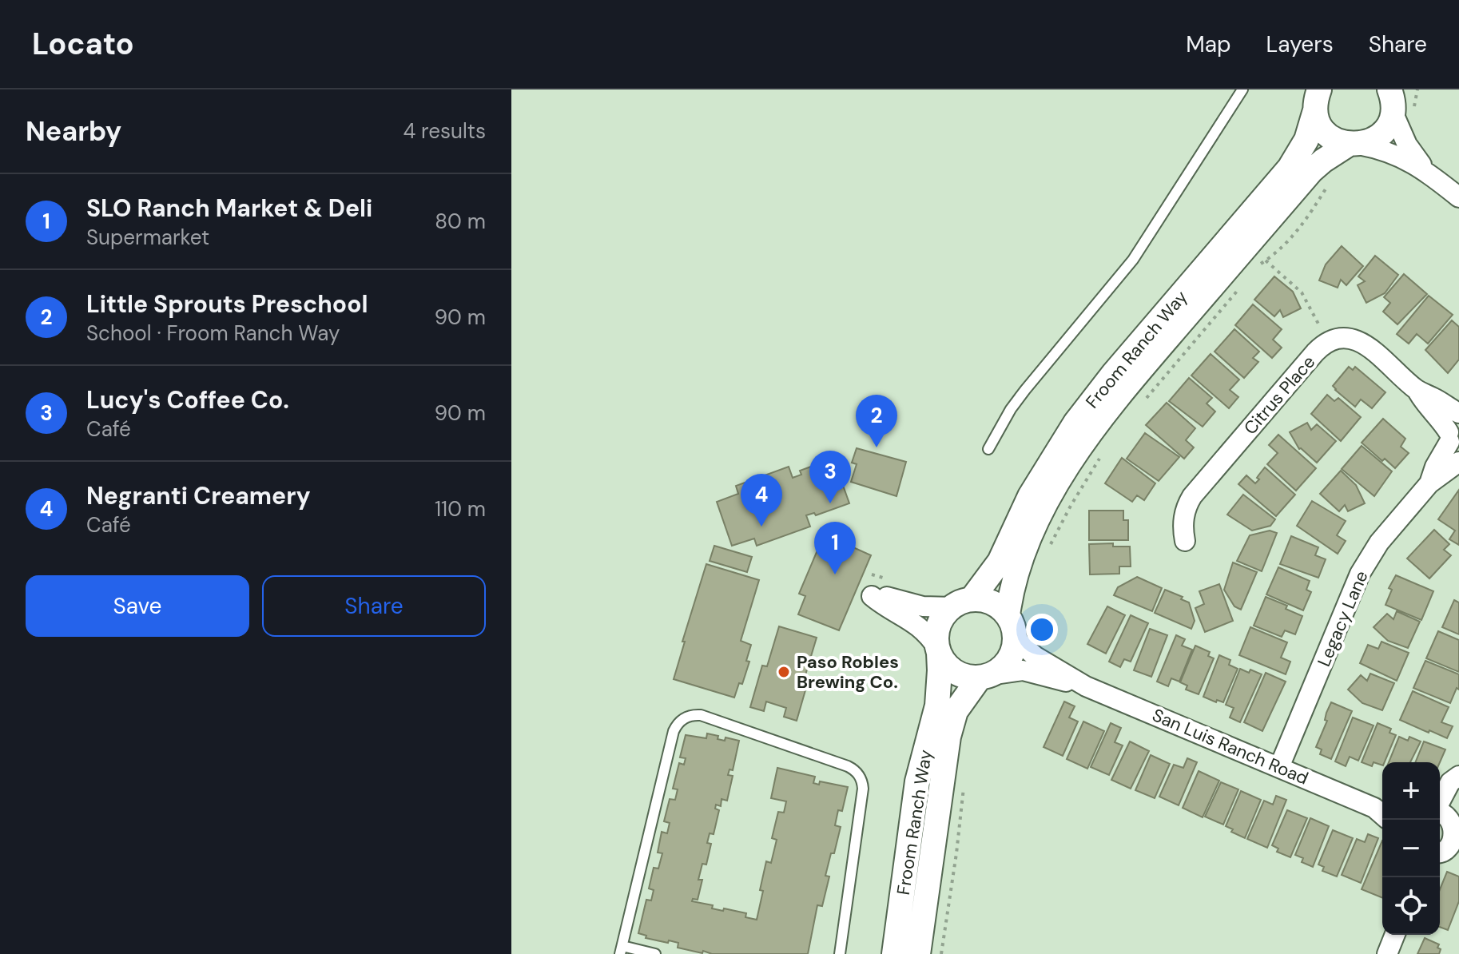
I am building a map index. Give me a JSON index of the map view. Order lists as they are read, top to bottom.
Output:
{
  "streets": {
    "street": [
      "Froom Ranch Way",
      "Citrus Place",
      "Legacy Lane",
      "San Luis Ranch Road"
    ]
  },
  "crossings": [
    ["Froom Ranch Way", "San Luis Ranch Road"],
    ["Citrus Place", "Legacy Lane"],
    ["Legacy Lane", "San Luis Ranch Road"]
  ],
  "places": ["Paso Robles Brewing Co."],
  "page": {
    "header": "Locato",
    "nav": ["Map", "Layers", "Share"],
    "heading": ["Nearby", "4 results"],
    "list": [
      {
        "mark": "1",
        "name": "SLO Ranch Market & Deli",
        "note": "Supermarket",
        "value": "80 m"
      },
      {
        "mark": "2",
        "name": "Little Sprouts Preschool",
        "note": "School · Froom Ranch Way",
        "value": "90 m"
      },
      {
        "mark": "3",
        "name": "Lucy's Coffee Co.",
        "note": "Café",
        "value": "90 m"
      },
      {
        "mark": "4",
        "name": "Negranti Creamery",
        "note": "Café",
        "value": "110 m"
      }
    ],
    "pins": [
      "2",
      "3",
      "4",
      "1"
    ],
    "buttons": ["Save", "Share"],
    "map_buttons": ["+", "−"]
  }
}
